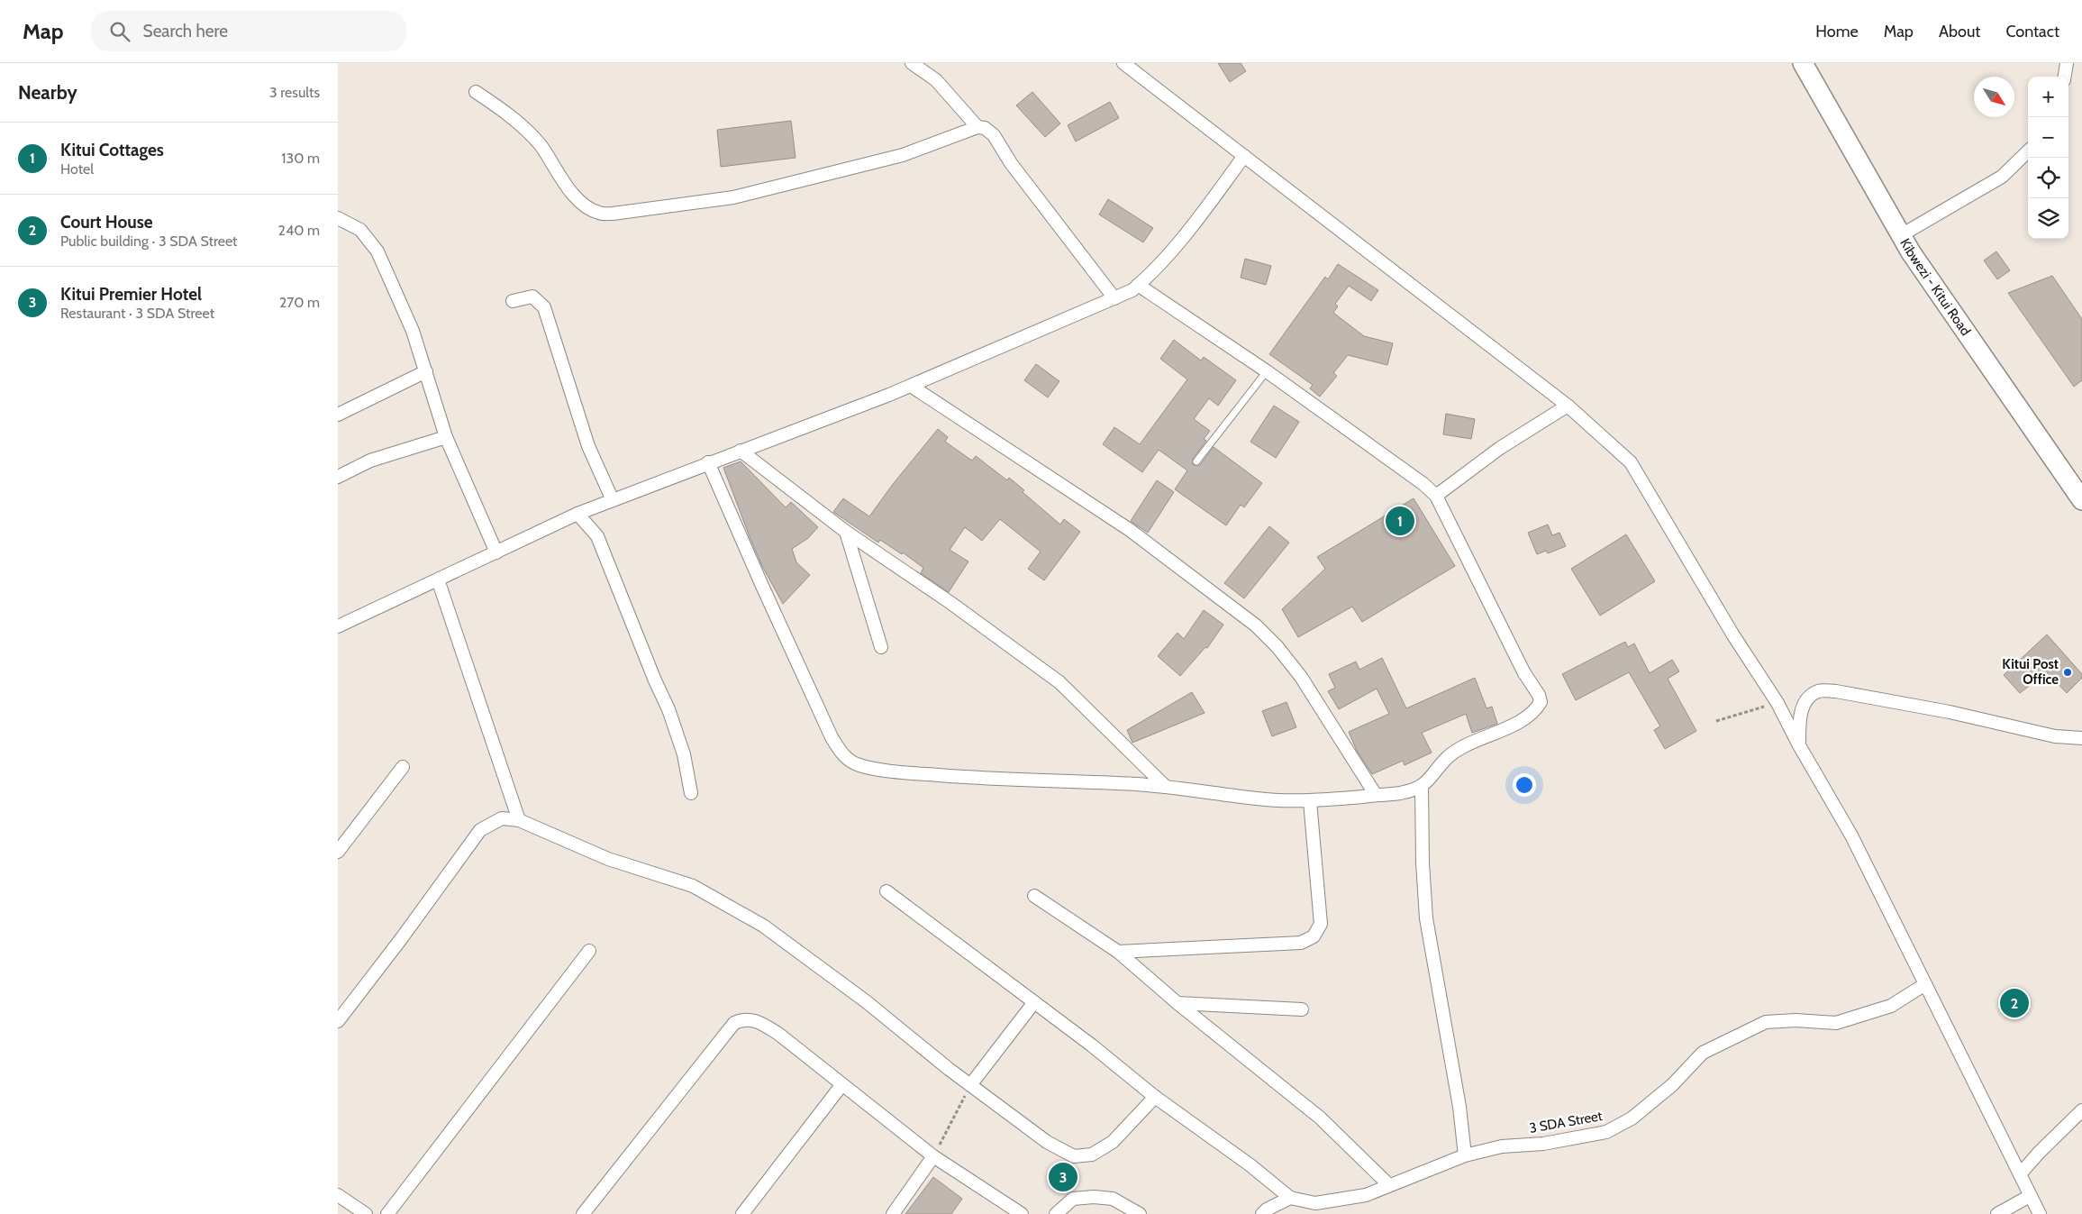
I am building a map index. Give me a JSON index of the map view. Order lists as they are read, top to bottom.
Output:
{
  "streets": {
    "main road": ["Kibwezi - Kitui Road"],
    "street": ["3 SDA Street"]
  },
  "places": ["Kitui Post Office"],
  "north": "bottom right",
  "page": {
    "header": "Map",
    "search": "Search here",
    "nav": [
      "Home",
      "Map",
      "About",
      "Contact"
    ],
    "heading": ["Nearby", "3 results"],
    "map_buttons": ["+", "−"],
    "list": [
      {
        "mark": "1",
        "name": "Kitui Cottages",
        "note": "Hotel",
        "value": "130 m"
      },
      {
        "mark": "2",
        "name": "Court House",
        "note": "Public building · 3 SDA Street",
        "value": "240 m"
      },
      {
        "mark": "3",
        "name": "Kitui Premier Hotel",
        "note": "Restaurant · 3 SDA Street",
        "value": "270 m"
      }
    ],
    "pins": ["1", "2", "3"]
  }
}
